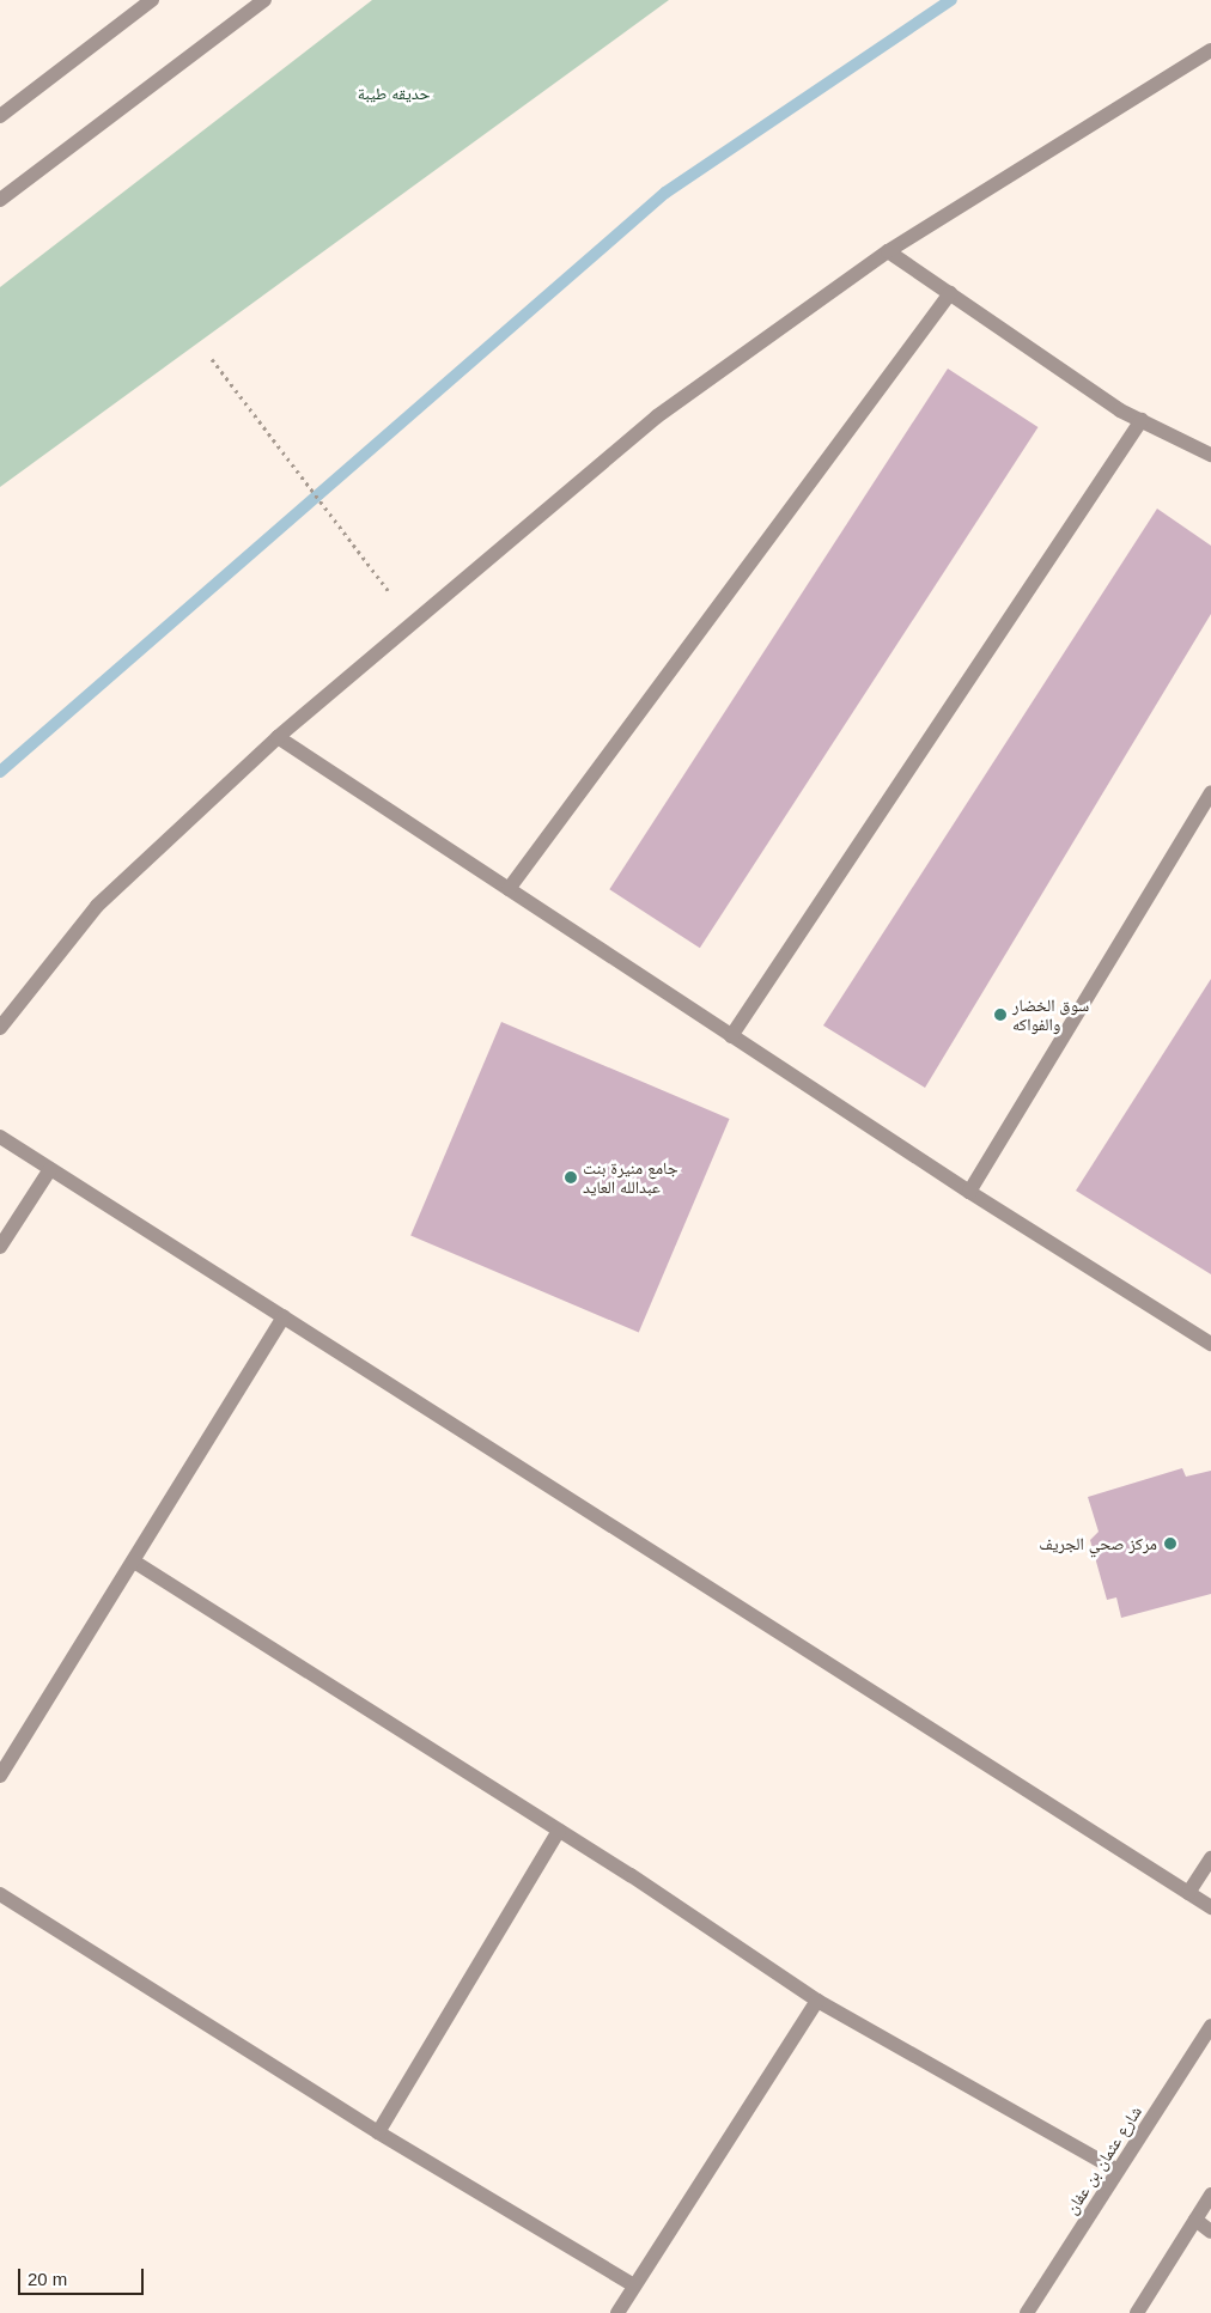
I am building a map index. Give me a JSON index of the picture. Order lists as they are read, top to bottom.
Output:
{
  "streets": {
    "street": ["شارع عثمان بن عفان"]
  },
  "parks": ["حديقه طيبة"],
  "places": ["سوق الخضار والفواكه", "جامع منيرة بنت عبدالله العايد", "مركز صحي الجريف"],
  "scale_bar": "20 m"
}
